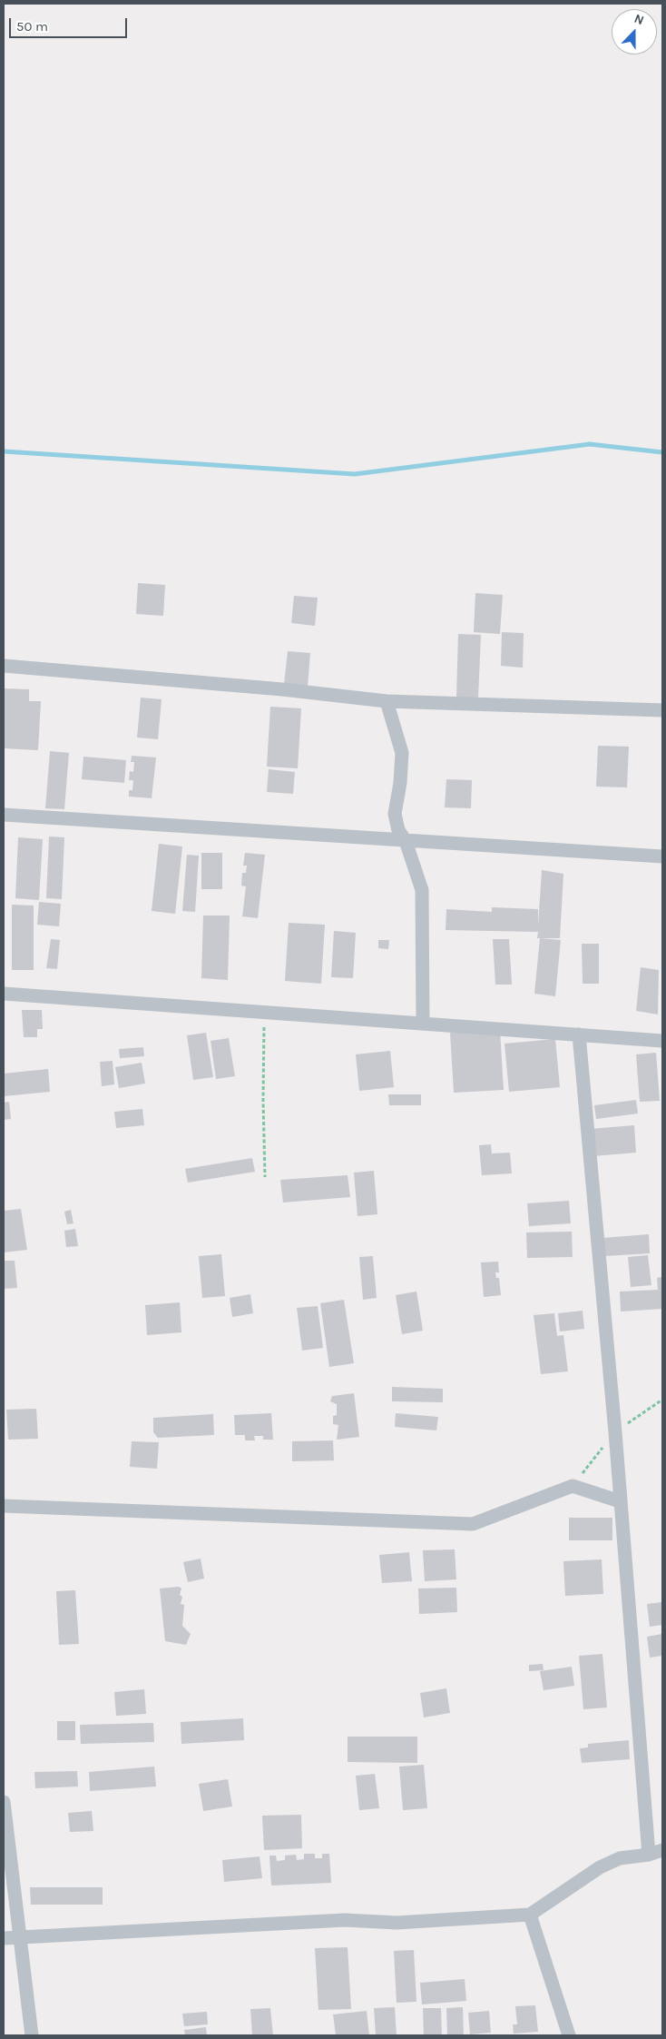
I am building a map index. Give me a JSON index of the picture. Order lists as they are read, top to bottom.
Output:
{
  "scale_bar": "50 m",
  "north": "top"
}
